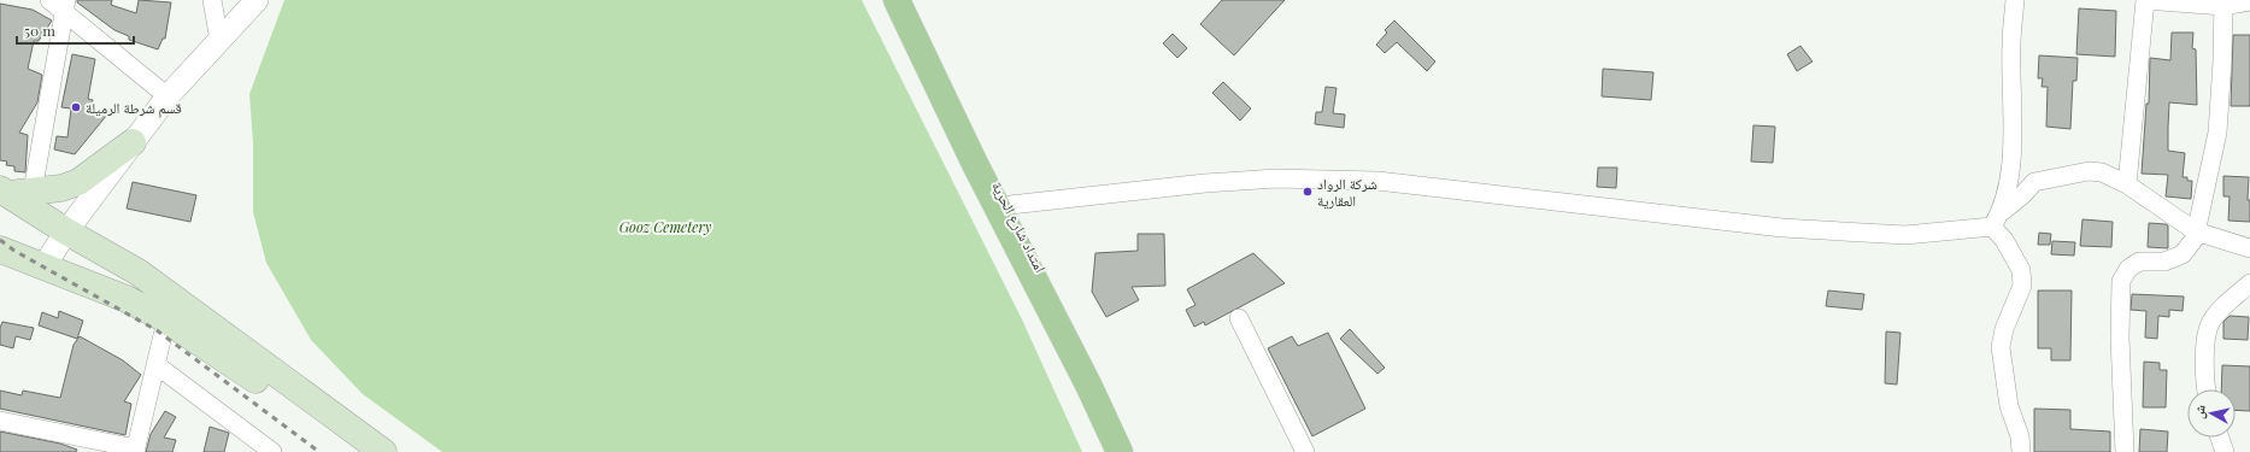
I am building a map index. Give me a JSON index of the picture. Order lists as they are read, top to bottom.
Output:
{
  "streets": {
    "main road": ["امتداد شارع الحرية"]
  },
  "parks": ["Gooz Cemetery"],
  "places": ["قسم شرطة الرميلة", "شركة الرواد العقارية"],
  "scale_bar": "50 m",
  "north": "left"
}
